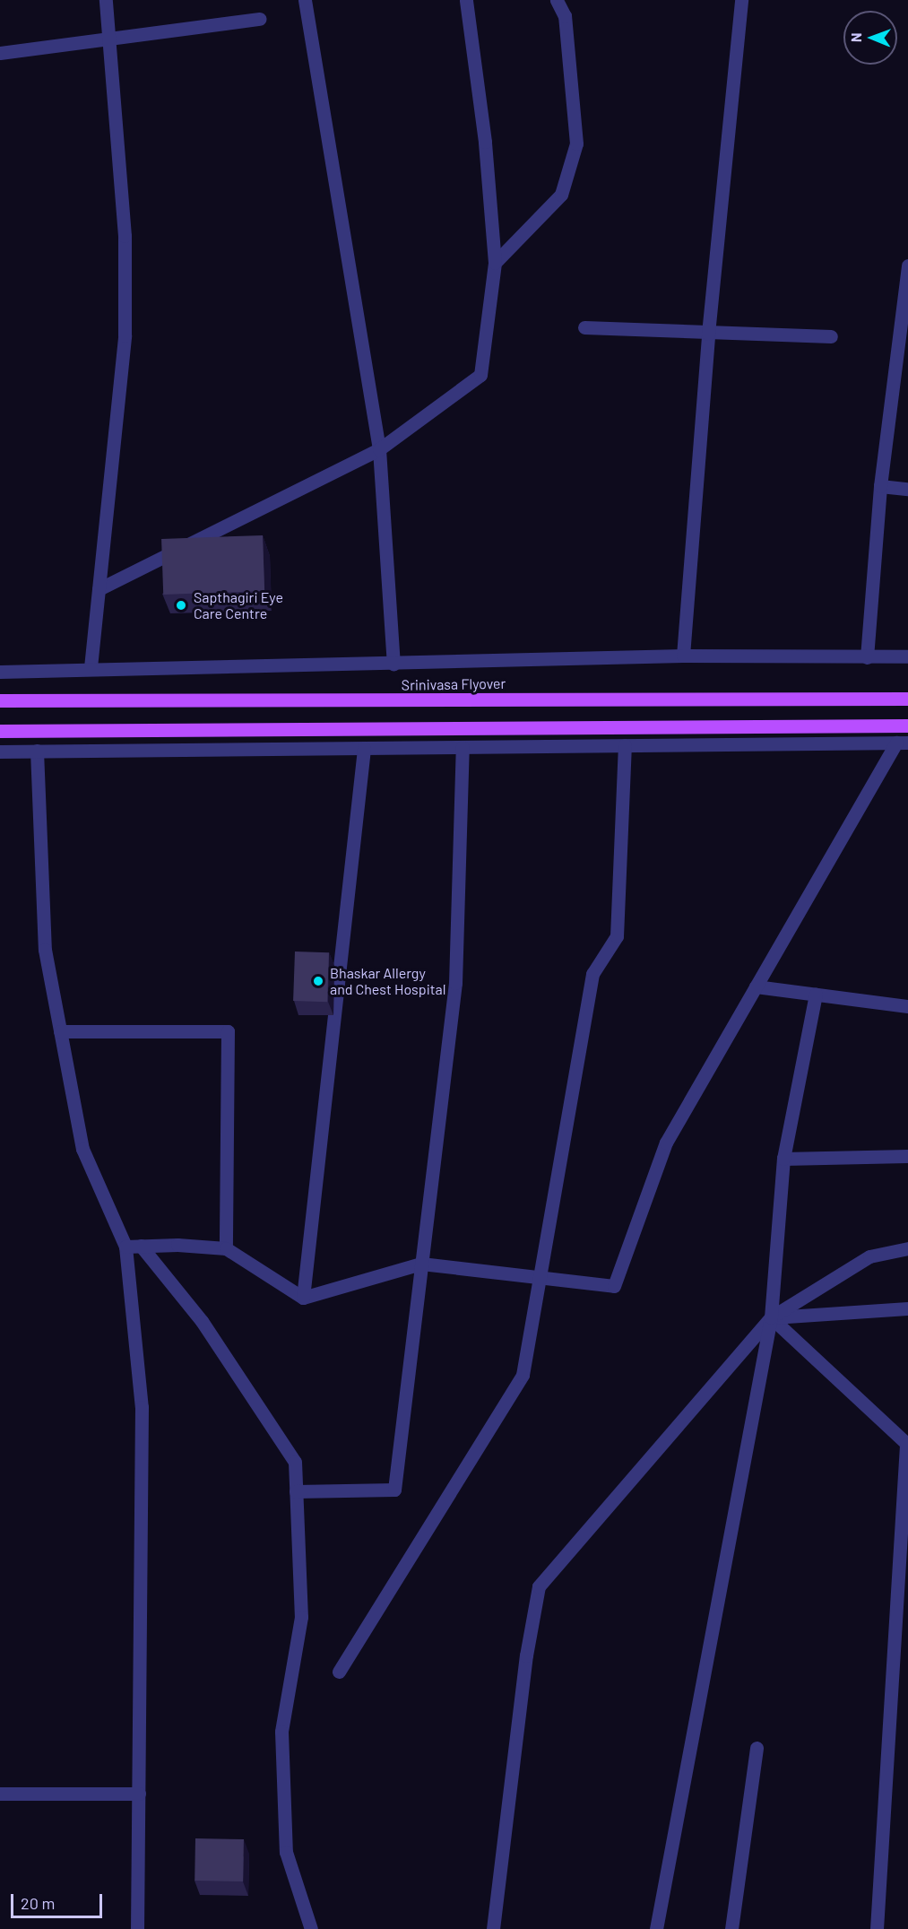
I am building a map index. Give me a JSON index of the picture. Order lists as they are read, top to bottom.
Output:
{
  "streets": {
    "main road": ["Srinivasa Flyover"]
  },
  "places": ["Sapthagiri Eye Care Centre", "Bhaskar Allergy and Chest Hospital"],
  "scale_bar": "20 m",
  "north": "left"
}
